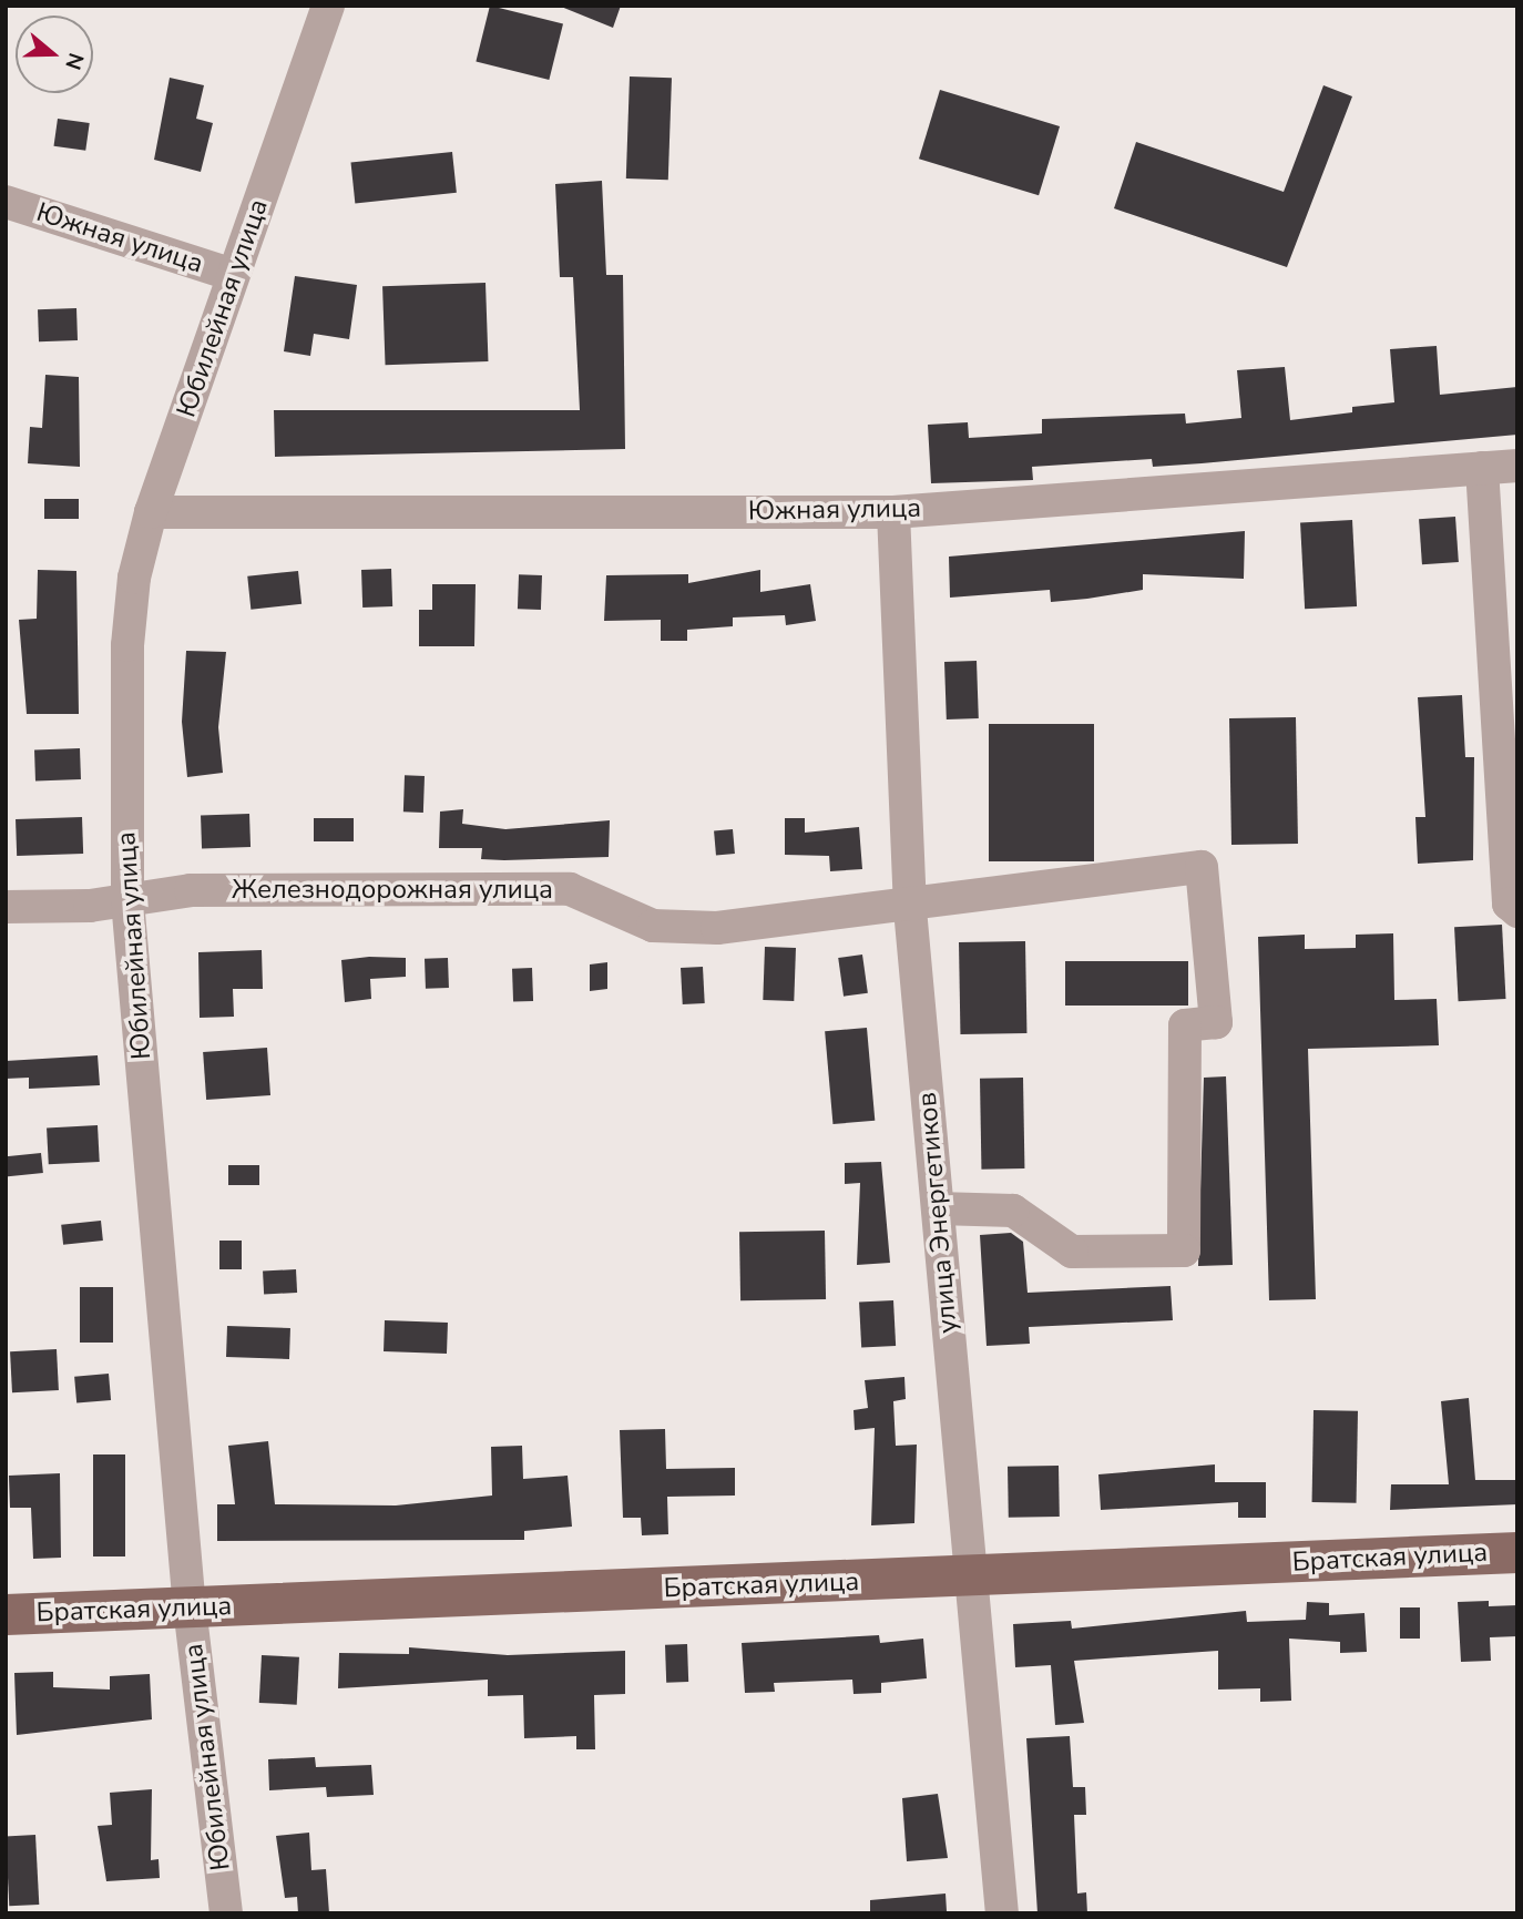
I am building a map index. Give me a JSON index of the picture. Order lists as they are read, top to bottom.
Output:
{
  "streets": {
    "main road": ["Братская улица"],
    "street": [
      "Южная улица",
      "Юбилейная улица",
      "Железнодорожная улица",
      "улица Энергетиков"
    ]
  },
  "crossings": [
    ["Южная улица", "Юбилейная улица"],
    ["Южная улица", "улица Энергетиков"],
    ["Юбилейная улица", "Железнодорожная улица"],
    ["Юбилейная улица", "Братская улица"],
    ["Железнодорожная улица", "улица Энергетиков"],
    ["улица Энергетиков", "Братская улица"]
  ],
  "north": "right"
}
